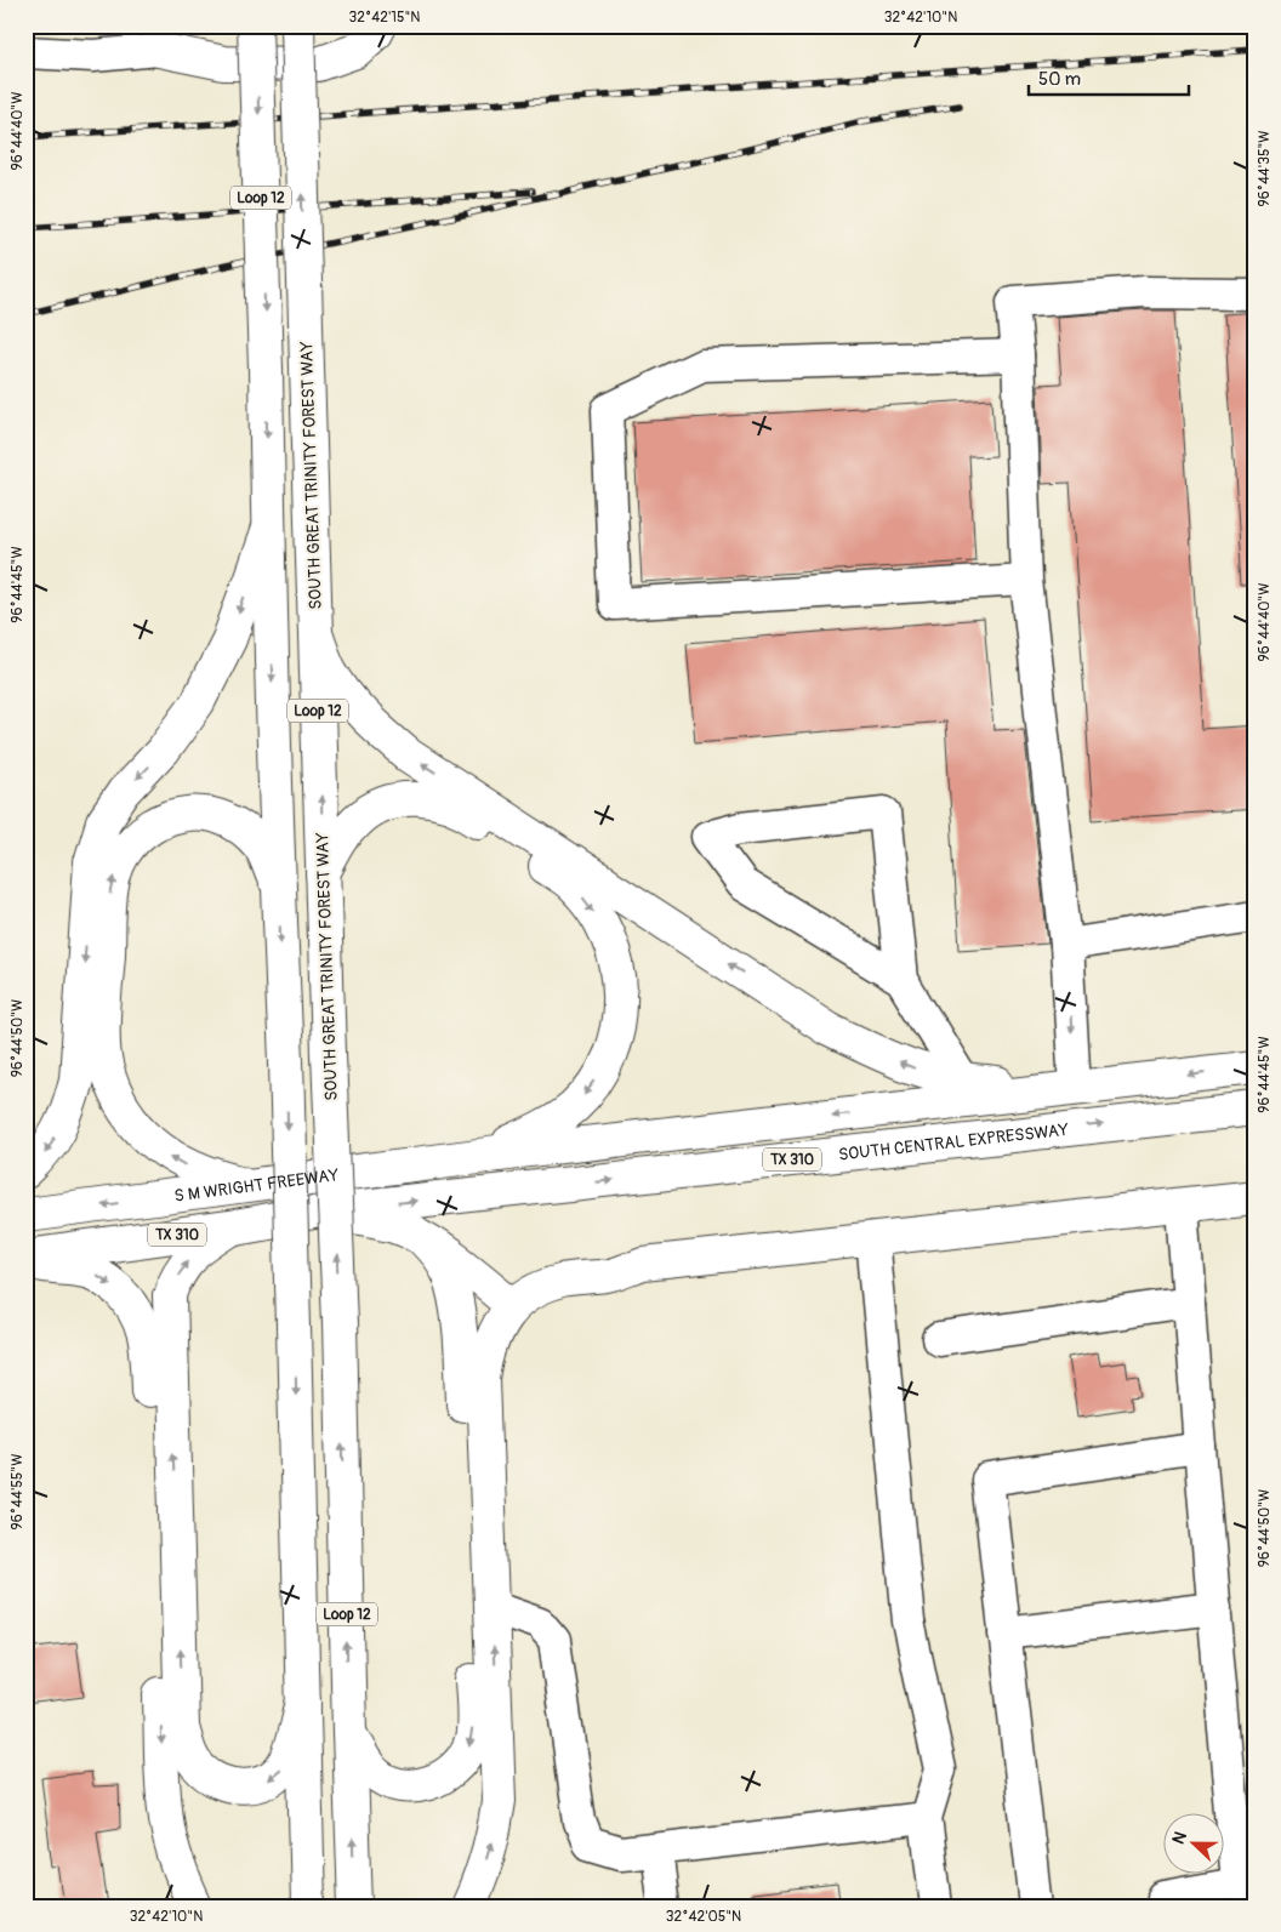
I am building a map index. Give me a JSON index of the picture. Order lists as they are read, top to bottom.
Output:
{
  "streets": {
    "main road": [
      "Loop 12",
      "SOUTH GREAT TRINITY FOREST WAY",
      "SOUTH CENTRAL EXPRESSWAY",
      "TX 310",
      "S M WRIGHT FREEWAY"
    ]
  },
  "crossings": [
    ["SOUTH CENTRAL EXPRESSWAY", "S M WRIGHT FREEWAY"],
    ["TX 310", "S M WRIGHT FREEWAY"]
  ],
  "scale_bar": "50 m",
  "north": "left",
  "coordinates": [
    "32°42'15\"N",
    "32°42'10\"N",
    "96°44'40\"W",
    "96°44'35\"W",
    "96°44'45\"W",
    "96°44'50\"W",
    "96°44'55\"W",
    "32°42'05\"N"
  ]
}
